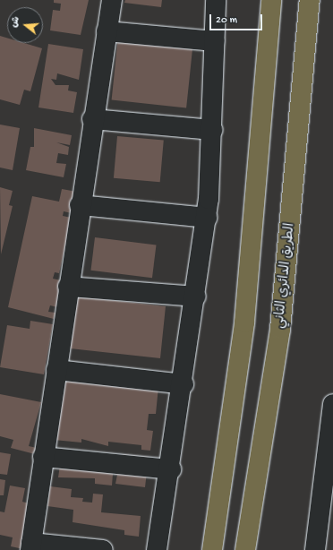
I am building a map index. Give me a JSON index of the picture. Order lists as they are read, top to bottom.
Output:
{
  "streets": {
    "highway": ["الطريق الدائري الثاني"]
  },
  "scale_bar": "20 m",
  "north": "left"
}
